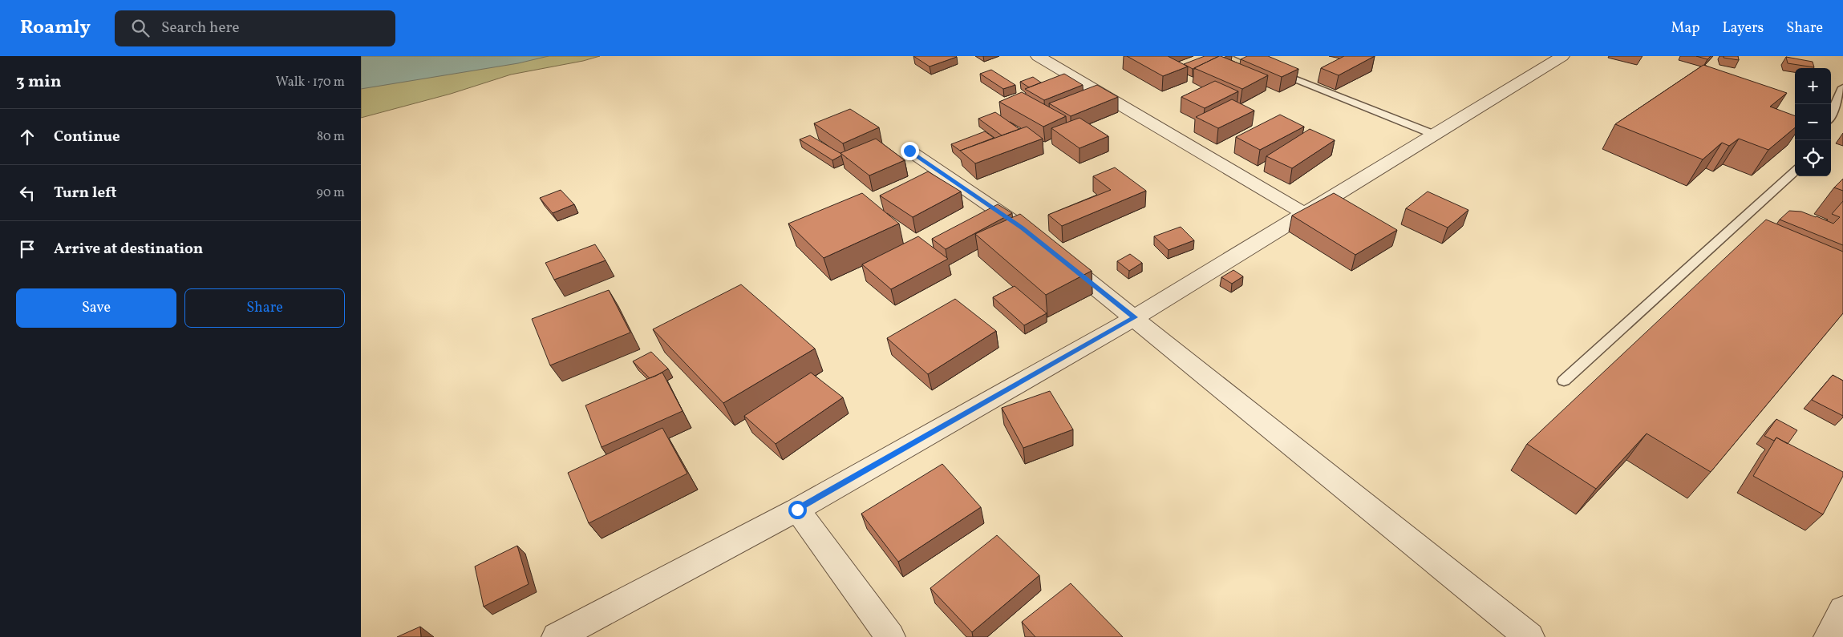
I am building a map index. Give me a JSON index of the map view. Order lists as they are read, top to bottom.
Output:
{
  "page": {
    "header": "Roamly",
    "search": "Search here",
    "nav": ["Map", "Layers", "Share"],
    "heading": ["3 min", "Walk · 170 m"],
    "map_buttons": ["+", "−"],
    "list": [
      ["Continue", "80 m"],
      ["Turn left", "90 m"],
      "Arrive at destination"
    ],
    "buttons": ["Save", "Share"]
  }
}
